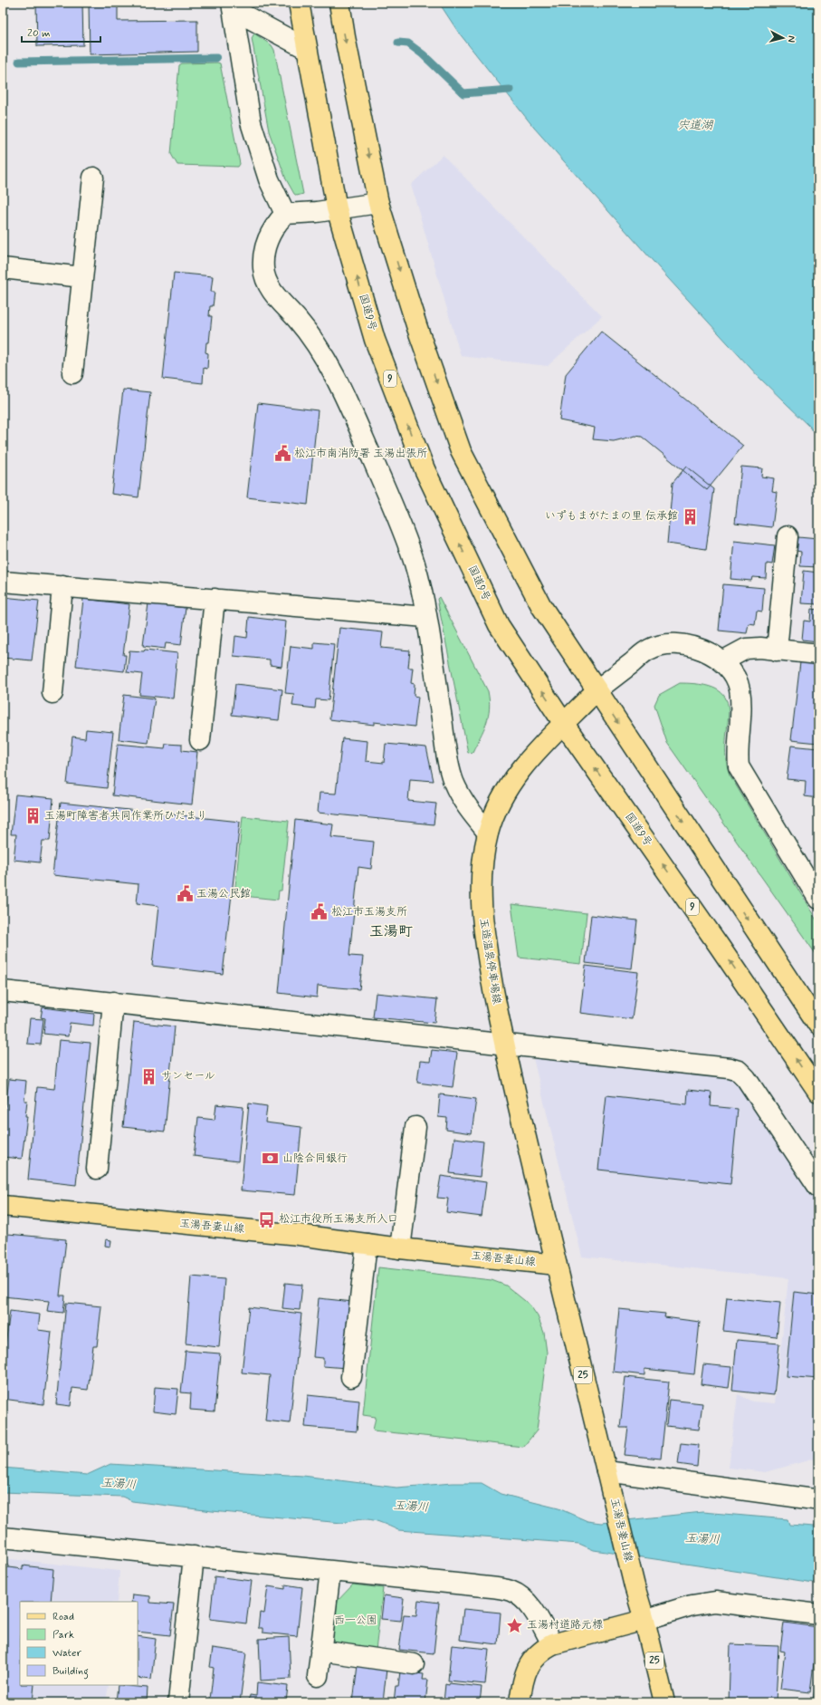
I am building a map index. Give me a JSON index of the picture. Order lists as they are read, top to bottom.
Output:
{
  "streets": {
    "main road": [
      "国道9号",
      "9",
      "玉造温泉停車場線",
      "玉湯吾妻山線",
      "25"
    ]
  },
  "crossings": [
    ["国道9号", "玉造温泉停車場線"],
    ["玉造温泉停車場線", "玉湯吾妻山線"]
  ],
  "districts": ["玉湯町"],
  "water": ["宍道湖", "玉湯川"],
  "parks": ["西一公園"],
  "places": {
    "public building": ["松江市南消防署 玉湯出張所", "玉湯公民館", "松江市玉湯支所"],
    "building": ["いずもまがたまの里 伝承館", "玉湯町障害者共同作業所ひだまり", "サンセール"],
    "bank": ["山陰合同銀行"],
    "bus stop": ["松江市役所玉湯支所入口"],
    "place": ["玉湯村道路元標"]
  },
  "legend": [
    "Road",
    "Park",
    "Water",
    "Building"
  ],
  "scale_bar": "20 m",
  "north": "right"
}
